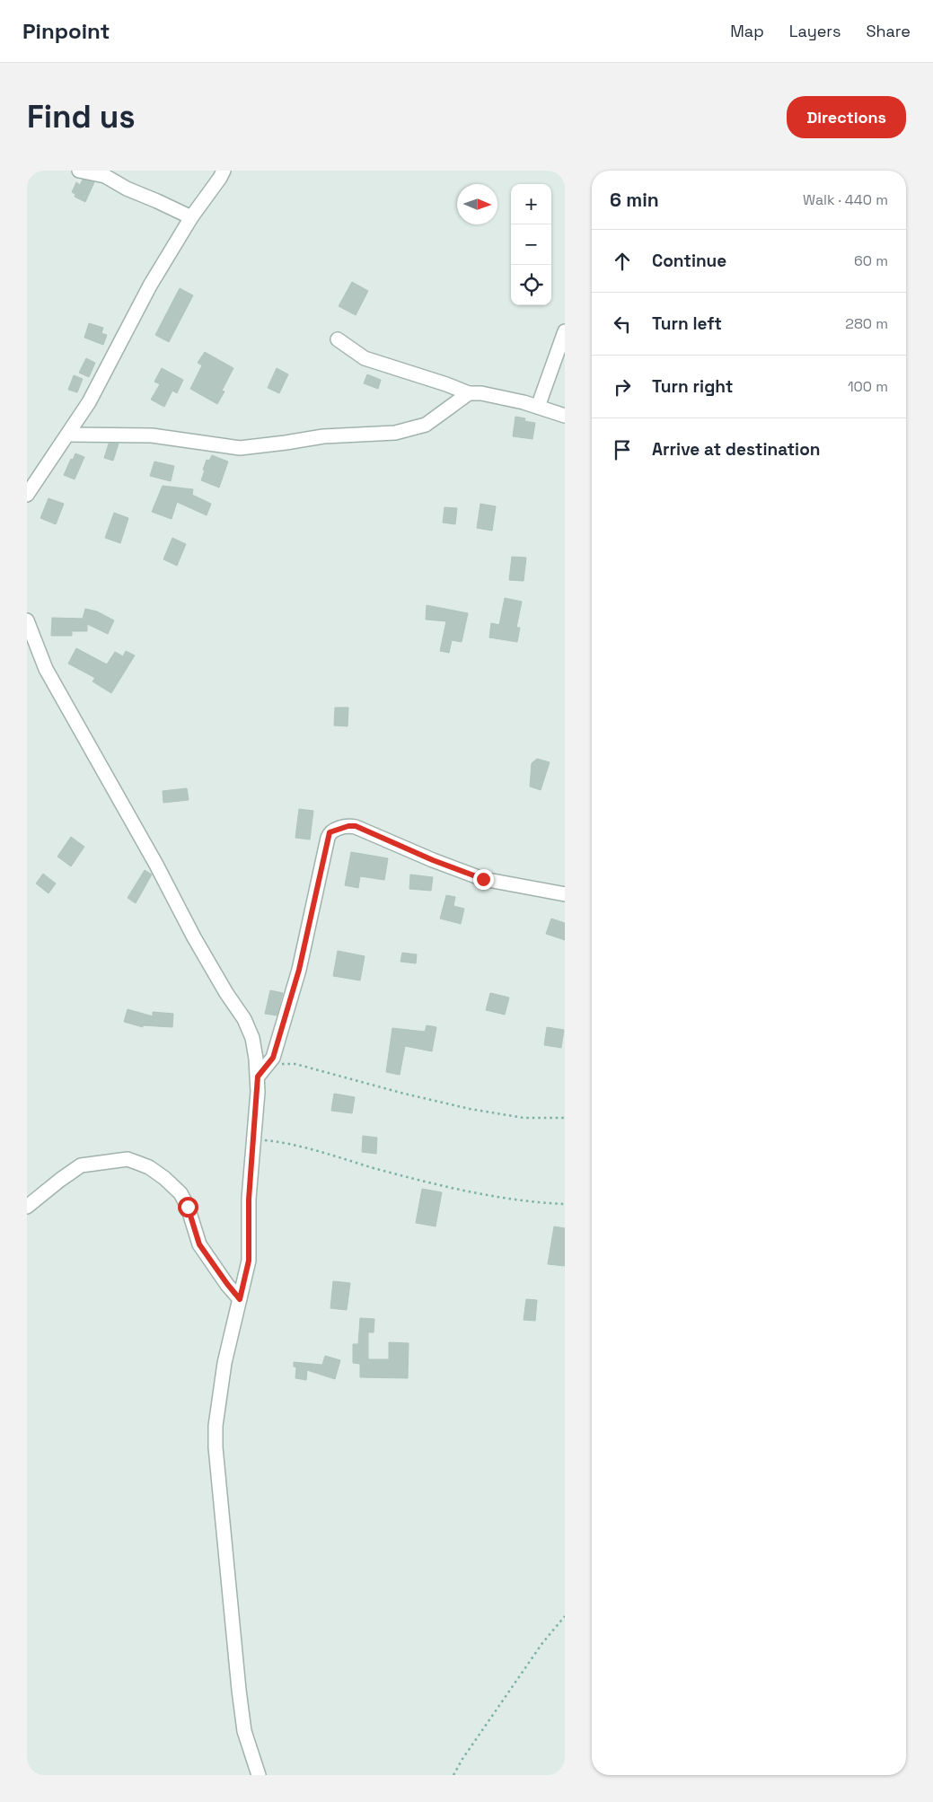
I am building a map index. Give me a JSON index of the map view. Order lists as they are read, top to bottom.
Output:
{
  "north": "right",
  "page": {
    "header": "Pinpoint",
    "nav": ["Map", "Layers", "Share"],
    "buttons": "Directions",
    "title": "Find us",
    "heading": ["6 min", "Walk · 440 m"],
    "map_buttons": ["+", "−"],
    "list": [
      ["Continue", "60 m"],
      ["Turn left", "280 m"],
      ["Turn right", "100 m"],
      "Arrive at destination"
    ]
  }
}
